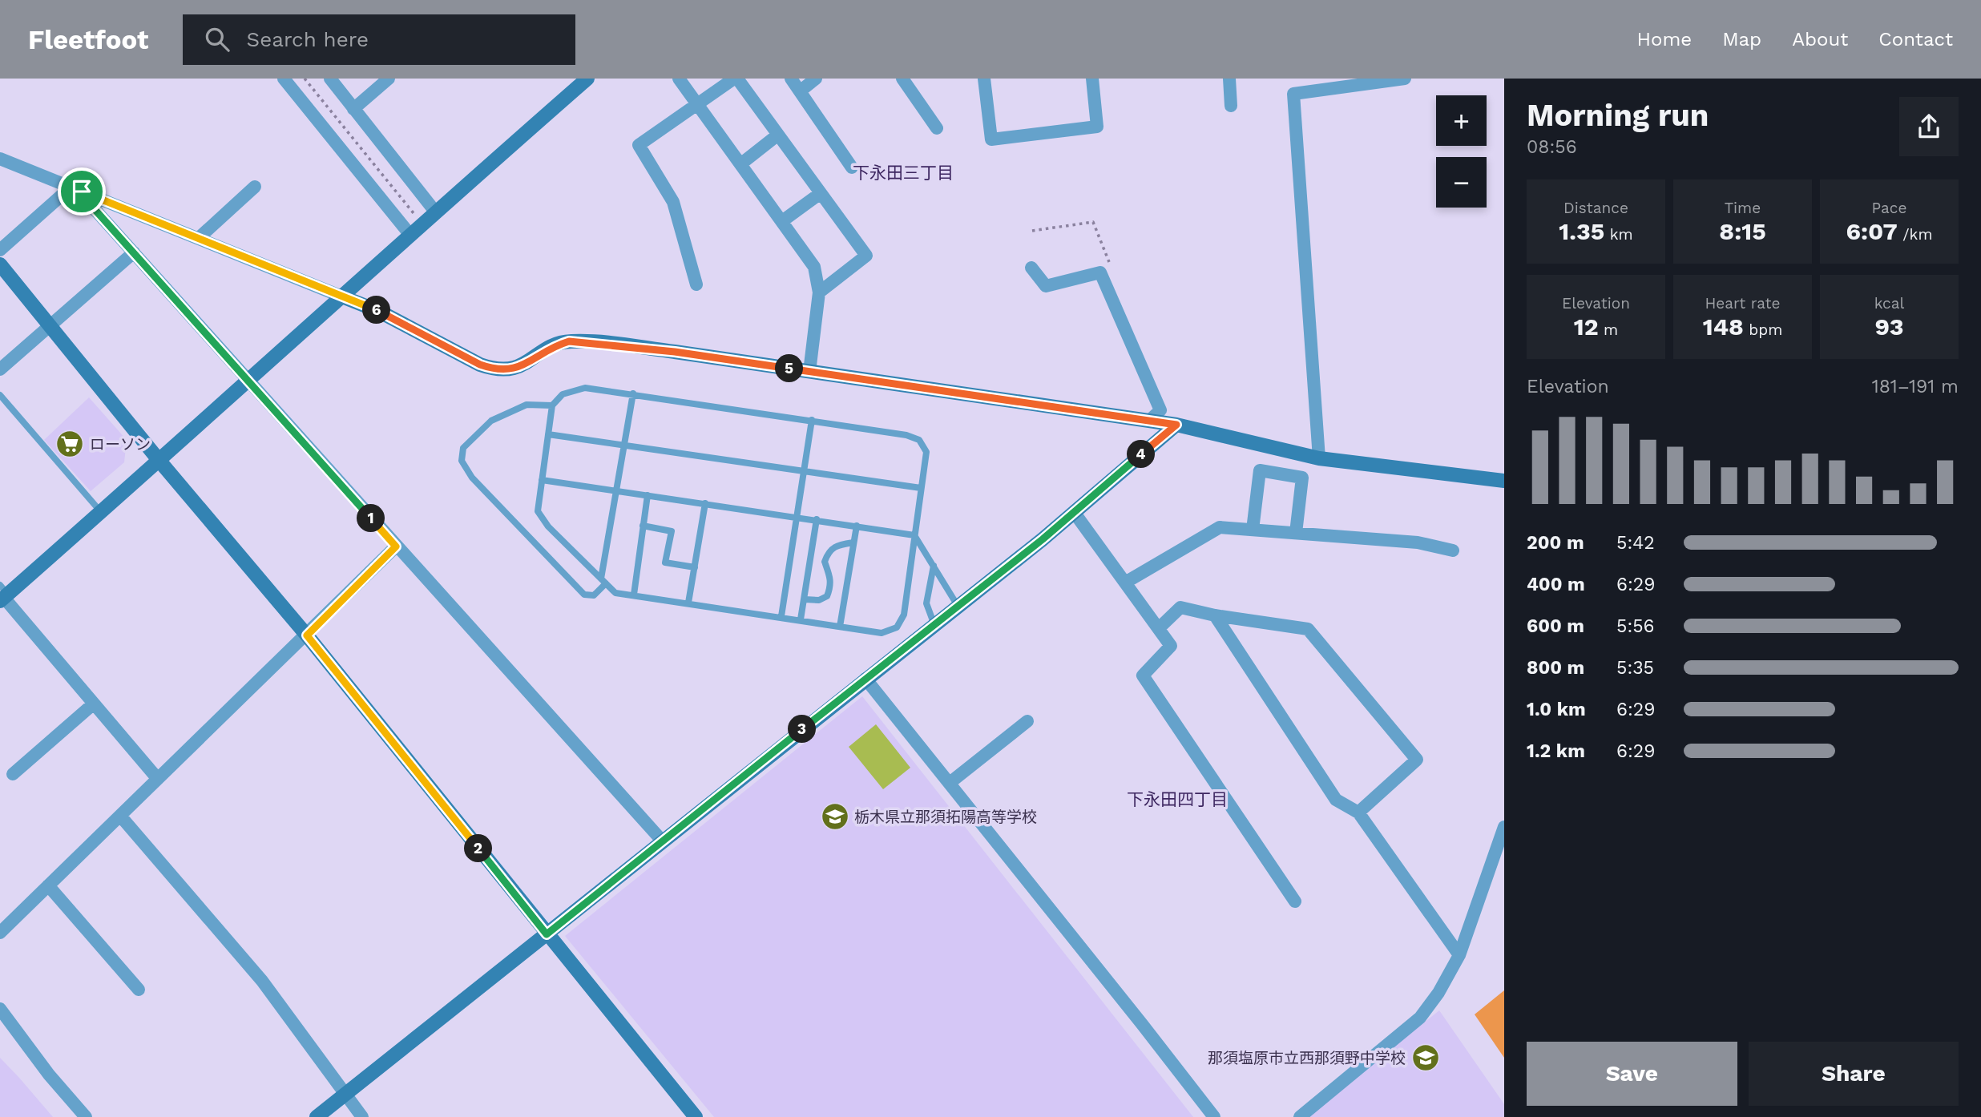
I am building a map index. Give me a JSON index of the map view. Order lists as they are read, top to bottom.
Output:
{
  "districts": ["下永田三丁目", "下永田四丁目"],
  "places": {
    "supermarket": ["ローソン"],
    "school or university": ["栃木県立那須拓陽高等学校", "那須塩原市立西那須野中学校"]
  },
  "page": {
    "header": "Fleetfoot",
    "search": "Search here",
    "nav": [
      "Home",
      "Map",
      "About",
      "Contact"
    ],
    "heading": ["Morning run", "08:56"],
    "map_buttons": ["+", "−"],
    "stats": [
      ["Distance", "1.35 km"],
      ["Time", "8:15"],
      ["Pace", "6:07 /km"],
      ["Elevation", "12 m"],
      ["Heart rate", "148 bpm"],
      ["kcal", "93"]
    ],
    "pins": [
      "6",
      "5",
      "4",
      "1",
      "3",
      "2"
    ],
    "chart": ["Elevation", "181–191 m"],
    "list": [
      {
        "name": "200 m",
        "note": "5:42"
      },
      {
        "name": "400 m",
        "note": "6:29"
      },
      {
        "name": "600 m",
        "note": "5:56"
      },
      {
        "name": "800 m",
        "note": "5:35"
      },
      {
        "name": "1.0 km",
        "note": "6:29"
      },
      {
        "name": "1.2 km",
        "note": "6:29"
      }
    ],
    "buttons": ["Save", "Share"]
  }
}
